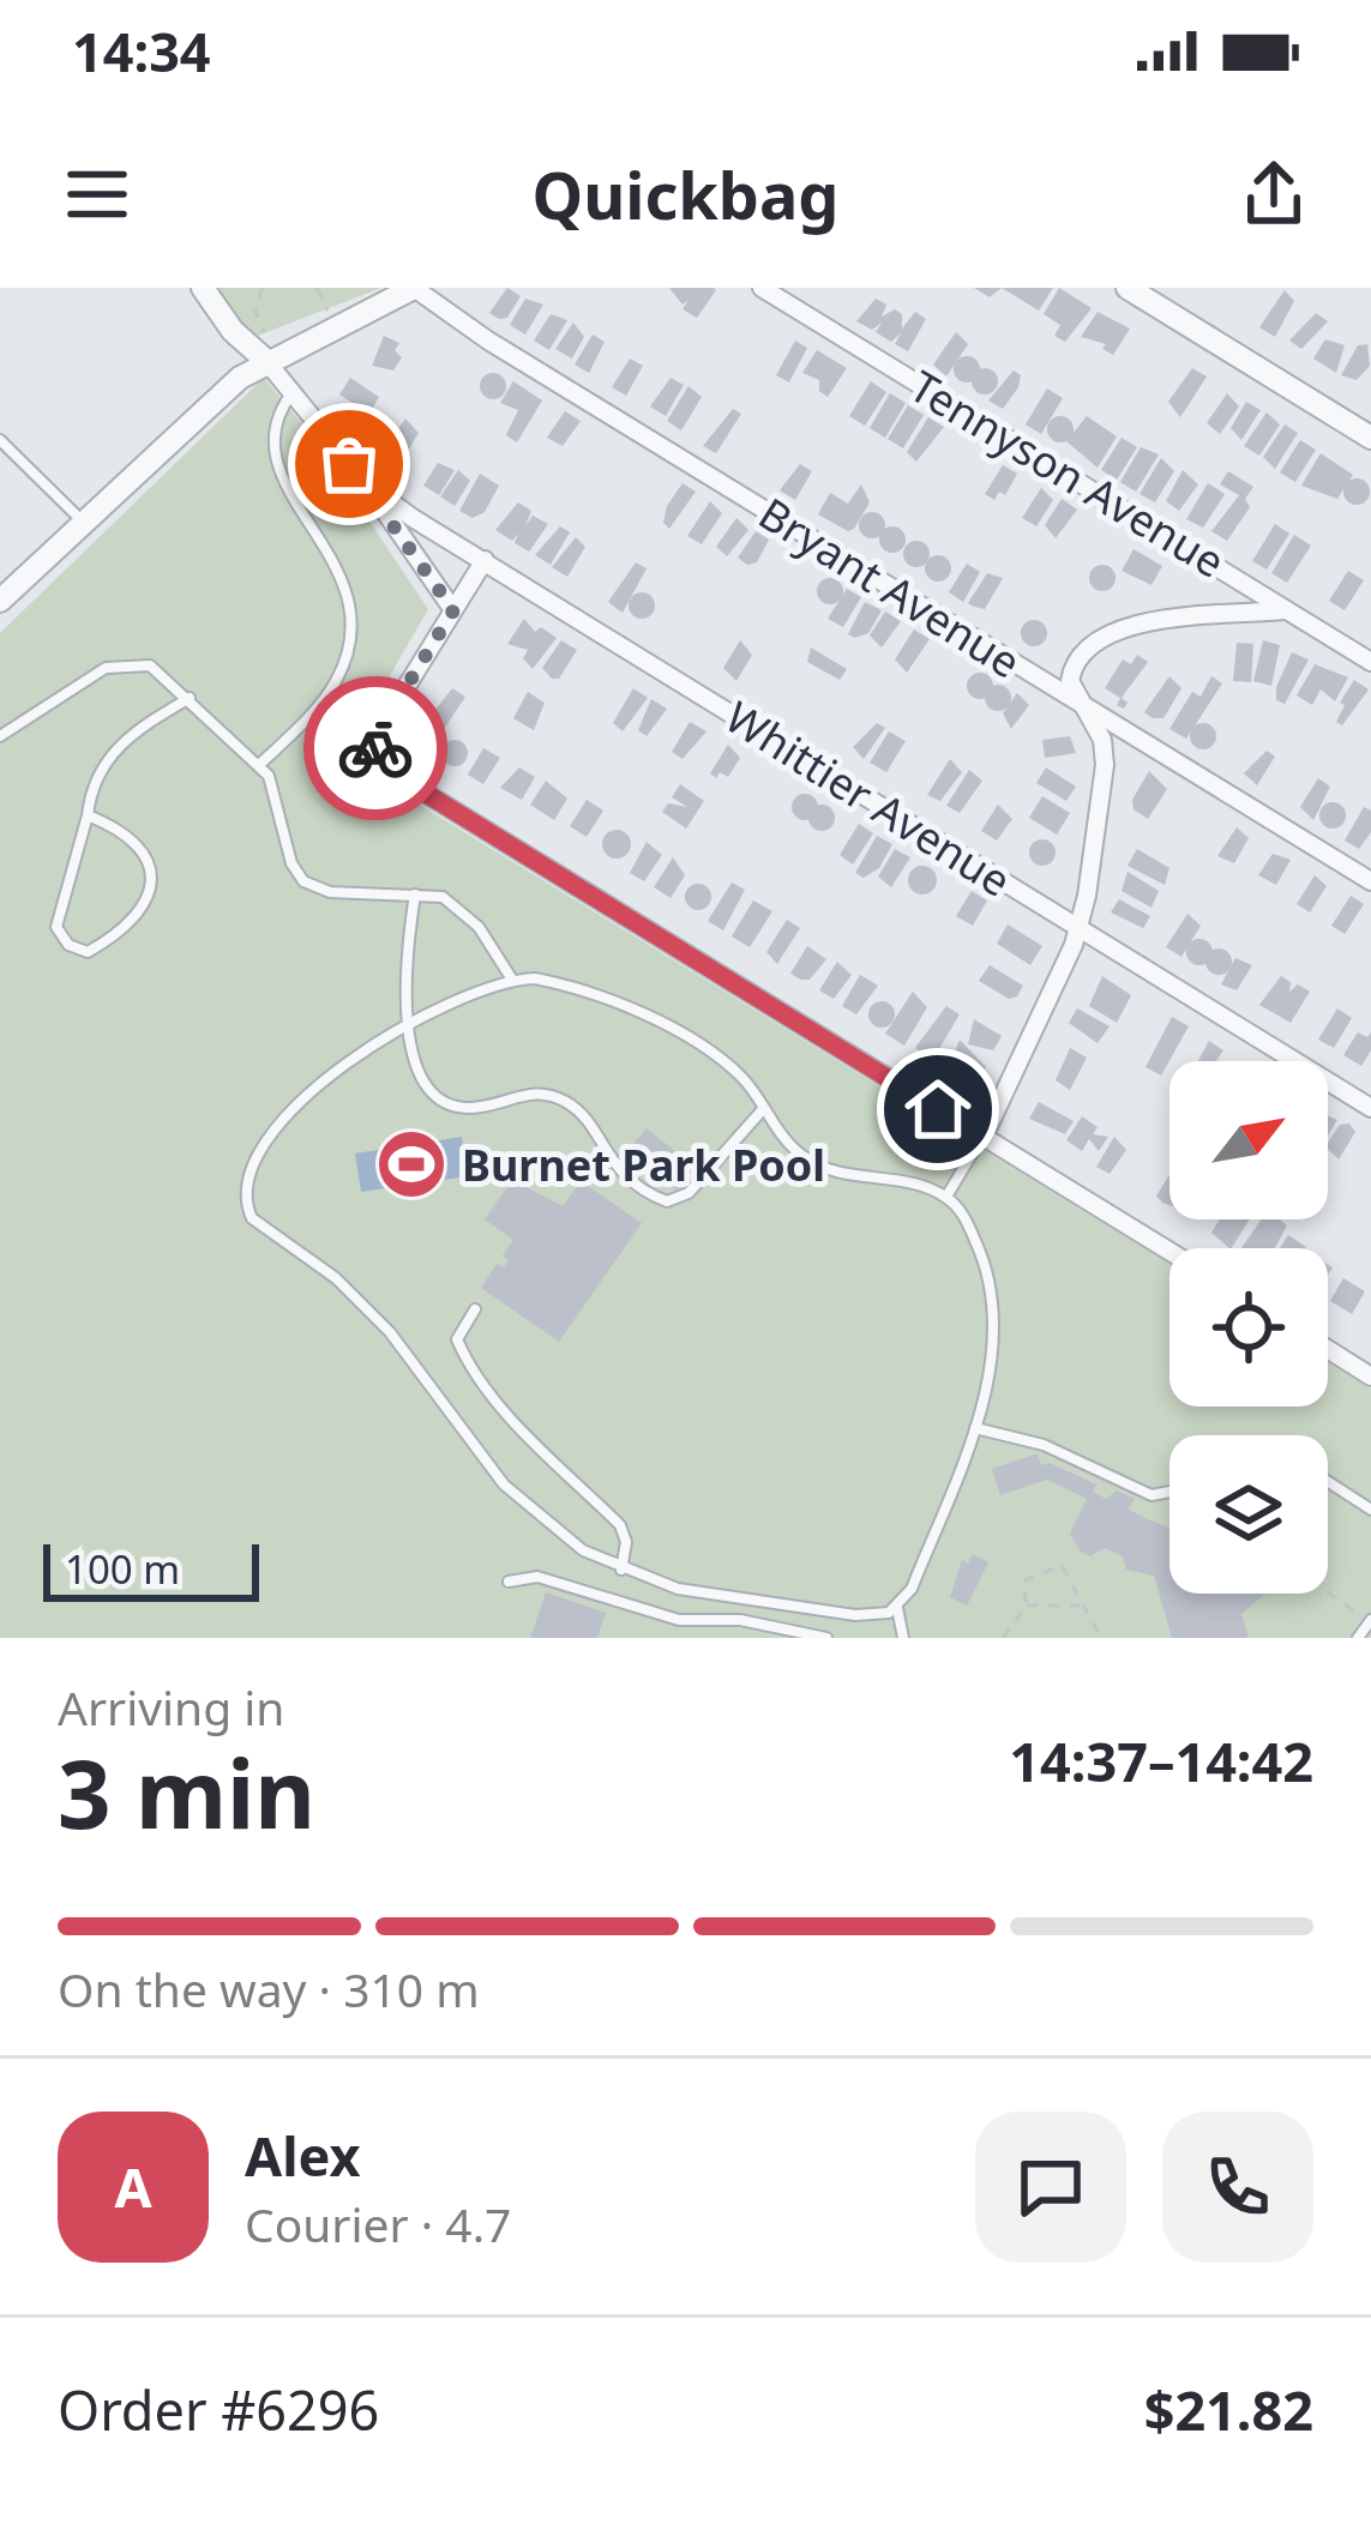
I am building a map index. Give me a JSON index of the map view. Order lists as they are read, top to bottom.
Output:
{
  "streets": {
    "street": ["Tennyson Avenue", "Bryant Avenue", "Whittier Avenue"]
  },
  "places": {
    "sports": ["Burnet Park Pool"]
  },
  "scale_bar": "100 m",
  "north": "top right",
  "page": {
    "status": "14:34",
    "header": "Quickbag",
    "scale": "100 m",
    "heading": ["3 min", "Arriving in", "14:37–14:42"],
    "panel": [
      "Alex",
      "Courier · 4.7",
      "Order #6296",
      "$21.82"
    ],
    "bar": "On the way · 310 m",
    "round": "A"
  }
}
